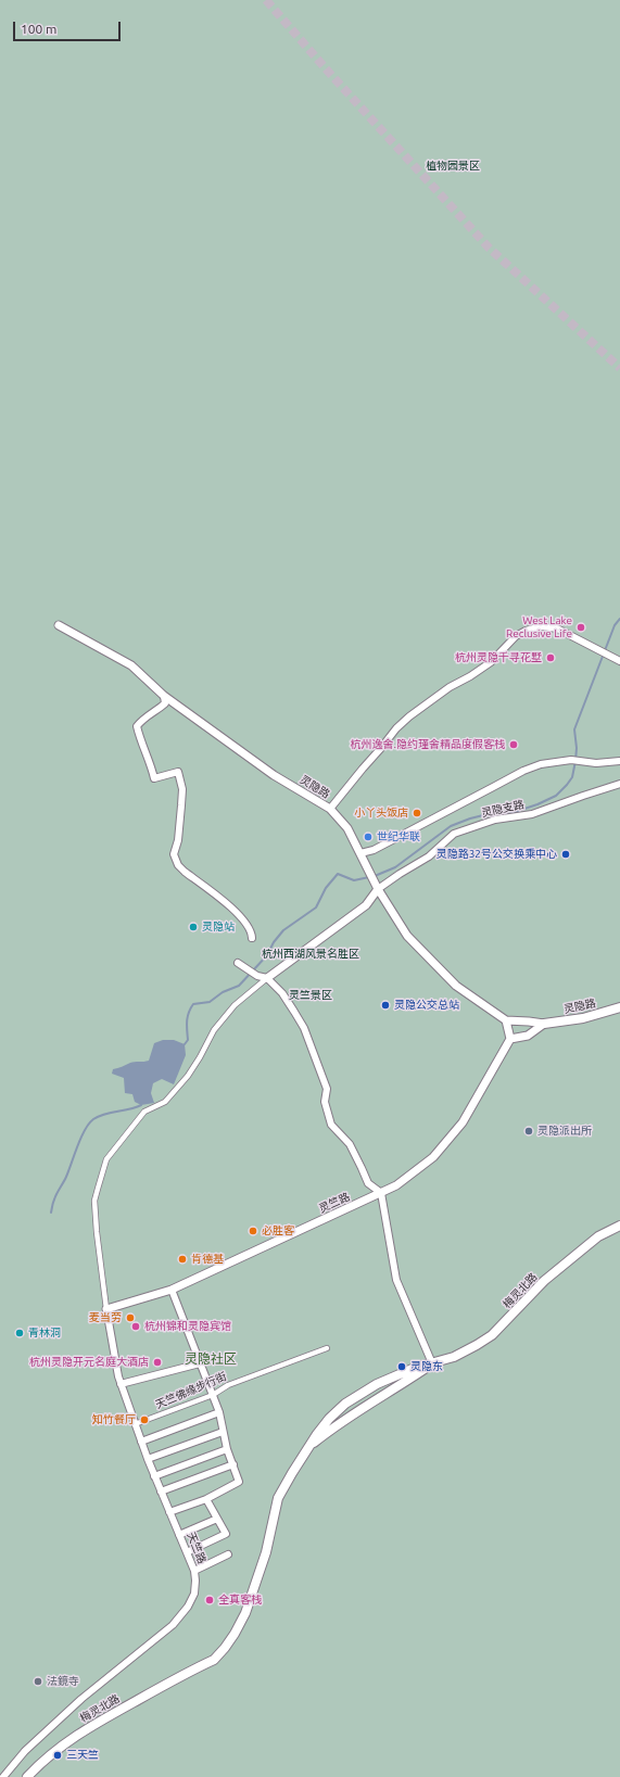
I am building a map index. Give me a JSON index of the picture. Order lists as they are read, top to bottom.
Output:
{
  "streets": {
    "main road": ["灵隐路", "梅灵北路"],
    "street": [
      "灵隐支路",
      "灵竺路",
      "天竺佛缘步行街",
      "天竺路"
    ]
  },
  "crossings": [
    ["灵隐路", "灵隐支路"],
    ["灵竺路", "天竺路"],
    ["天竺佛缘步行街", "天竺路"]
  ],
  "districts": ["灵隐社区"],
  "parks": ["植物园景区", "杭州西湖风景名胜区", "灵竺景区"],
  "places": [
    "West Lake Reclusive Life",
    "杭州灵隐千寻花墅",
    "杭州逸舍.隐约瑾舍精品度假客栈",
    "小丫头饭店",
    "世纪华联",
    "灵隐路32号公交换乘中心",
    "灵隐站",
    "灵隐公交总站",
    "灵隐派出所",
    "必胜客",
    "肯德基",
    "麦当劳",
    "杭州锦和灵隐宾馆",
    "青林洞",
    "杭州灵隐开元名庭大酒店",
    "灵隐东",
    "知竹餐厅",
    "全真客栈",
    "法鏡寺",
    "三天竺"
  ],
  "scale_bar": "100 m"
}
